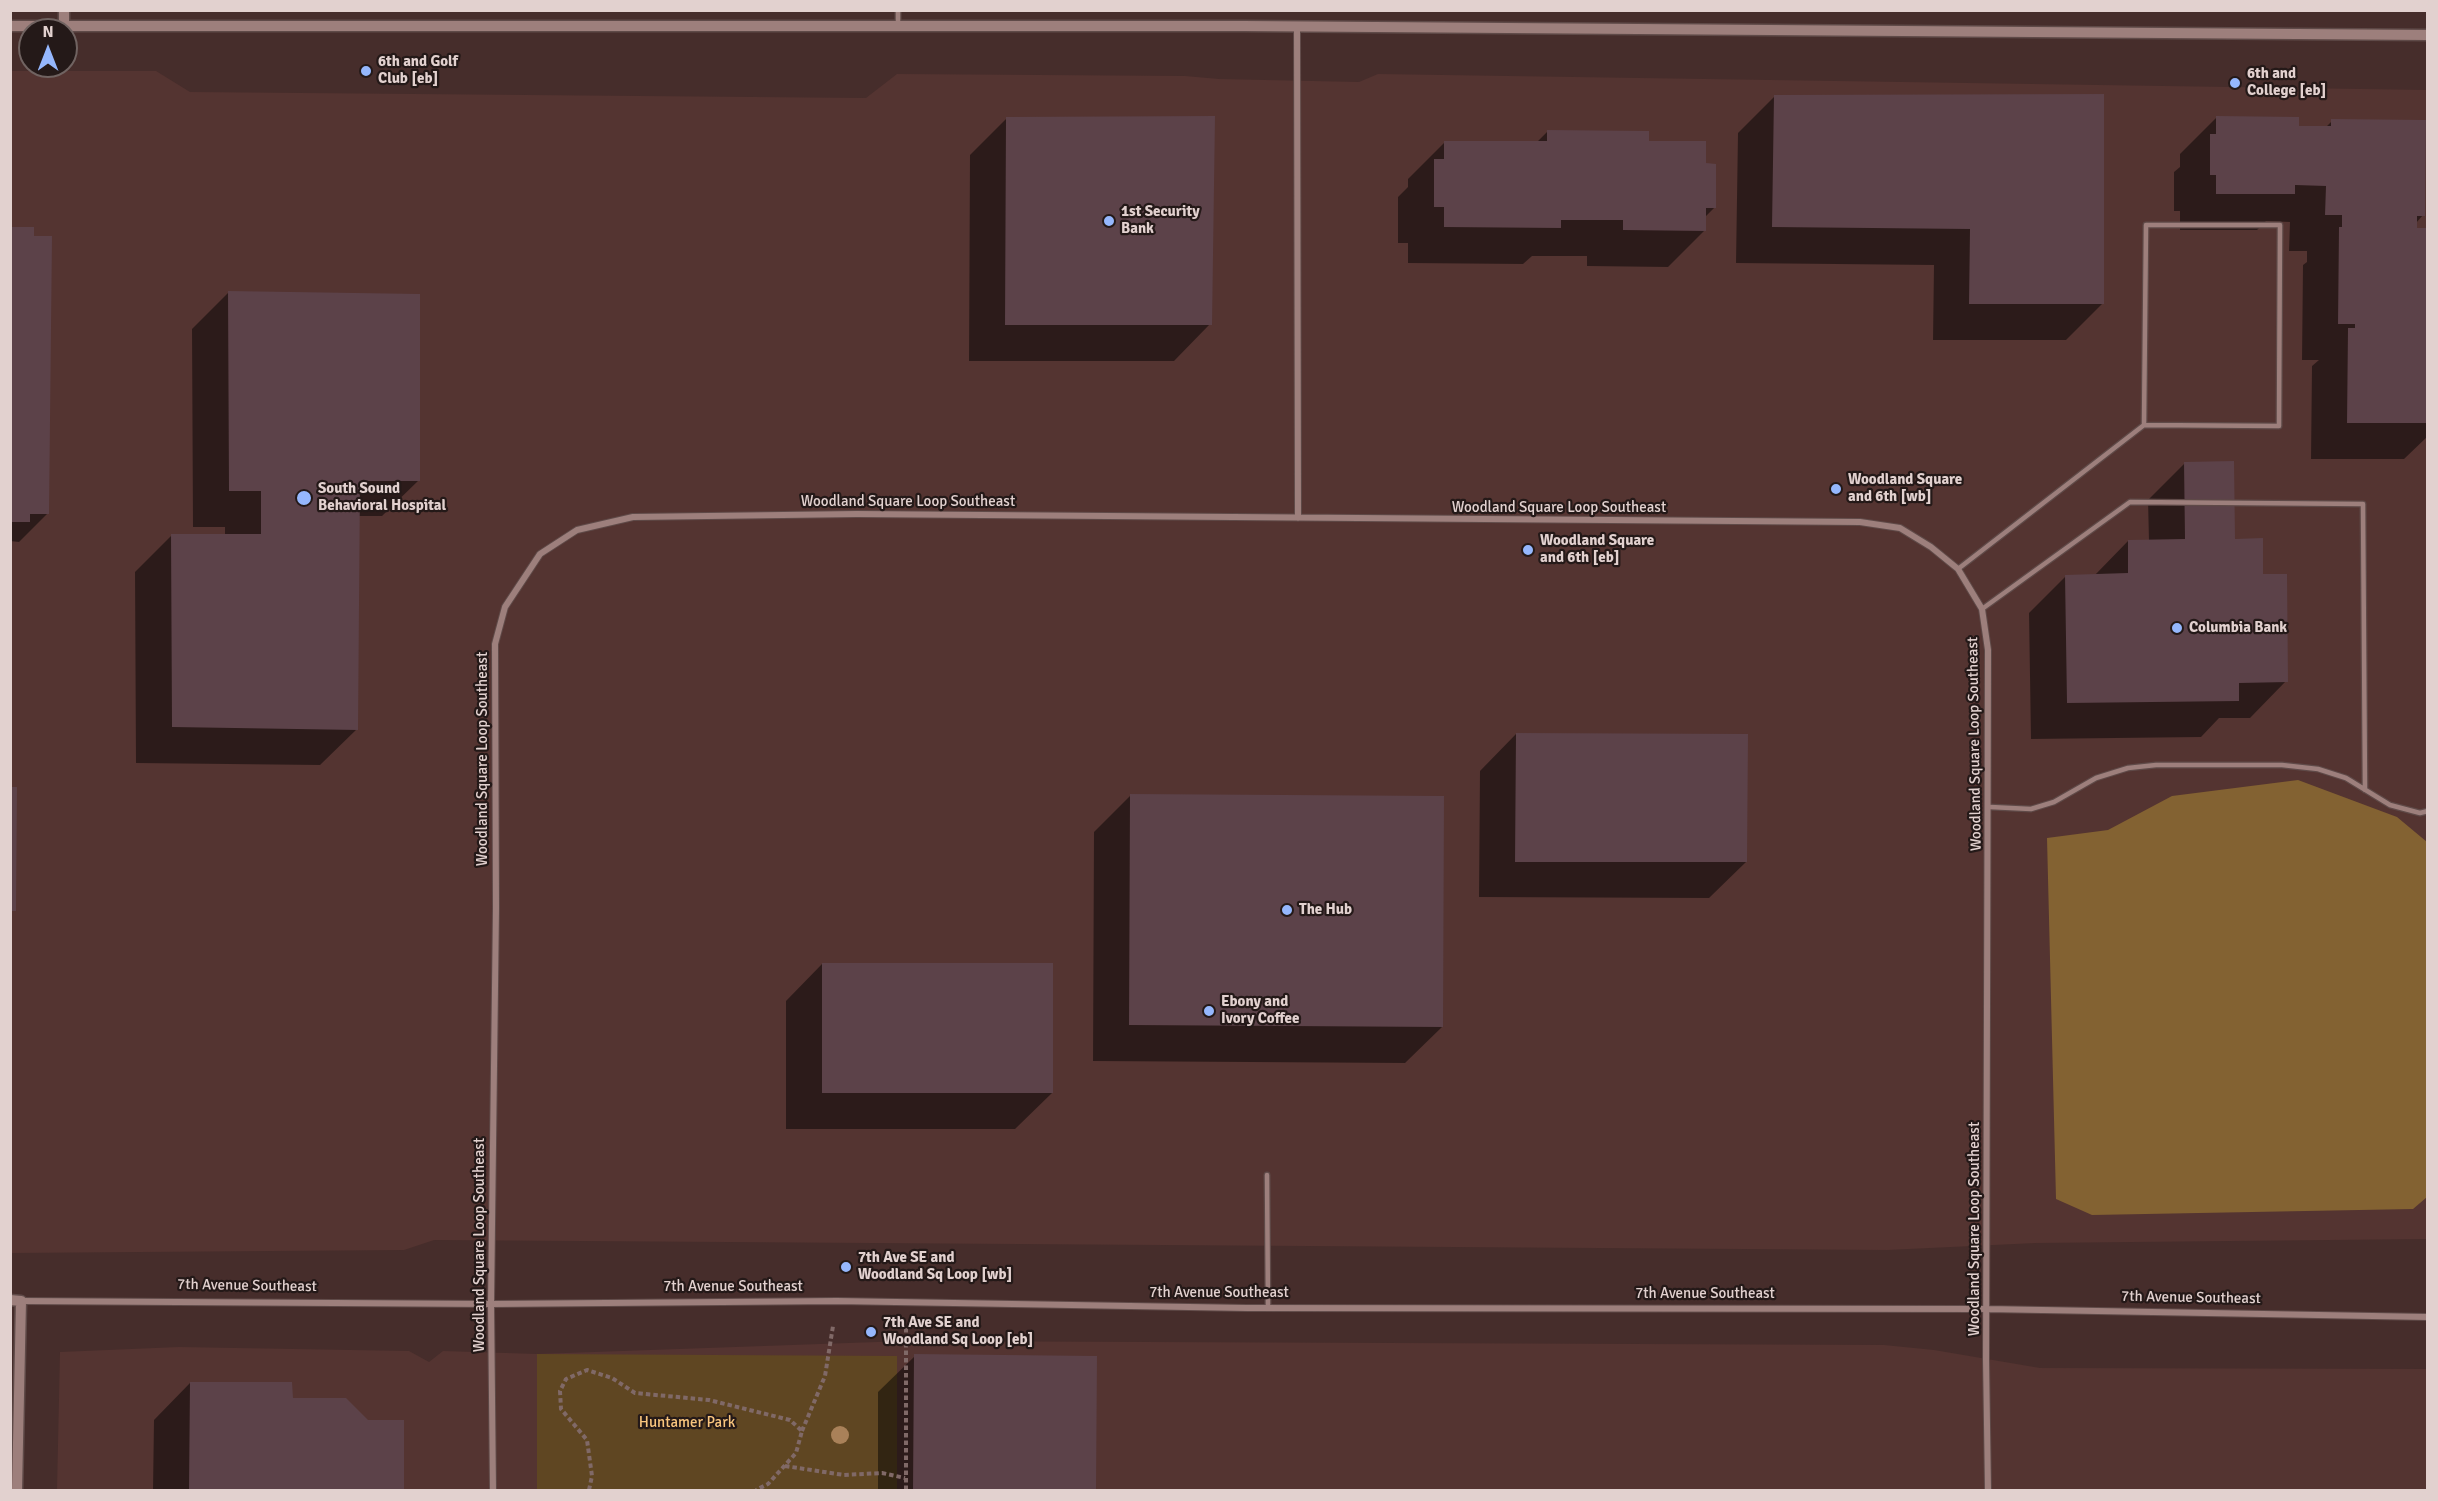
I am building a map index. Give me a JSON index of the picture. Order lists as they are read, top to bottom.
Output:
{
  "streets": {
    "street": ["Woodland Square Loop Southeast", "7th Avenue Southeast"]
  },
  "crossings": [
    ["Woodland Square Loop Southeast", "7th Avenue Southeast"]
  ],
  "parks": ["Huntamer Park"],
  "places": [
    "6th and Golf Club [eb]",
    "6th and College [eb]",
    "1st Security Bank",
    "Woodland Square and 6th [wb]",
    "South Sound Behavioral Hospital",
    "Woodland Square and 6th [eb]",
    "Columbia Bank",
    "The Hub",
    "Ebony and Ivory Coffee",
    "7th Ave SE and Woodland Sq Loop [wb]",
    "7th Ave SE and Woodland Sq Loop [eb]"
  ],
  "north": "top"
}
